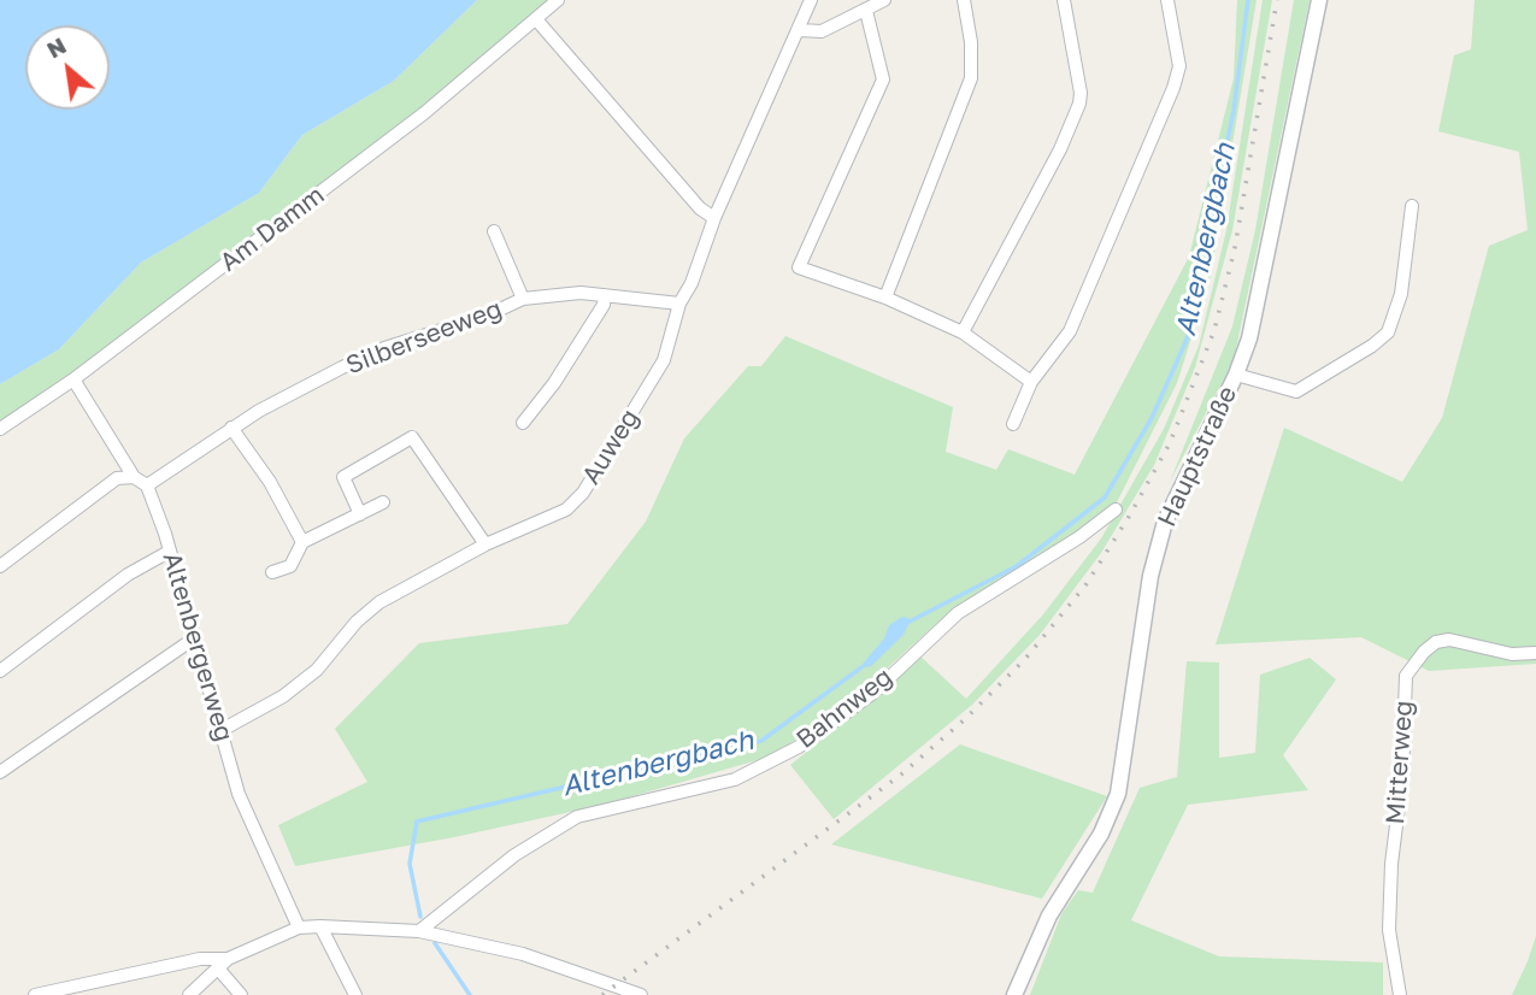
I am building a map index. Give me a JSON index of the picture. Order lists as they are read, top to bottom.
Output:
{
  "streets": {
    "main road": ["Hauptstraße"],
    "street": [
      "Am Damm",
      "Silberseeweg",
      "Auweg",
      "Altenbergerweg",
      "Bahnweg",
      "Mitterweg"
    ]
  },
  "crossings": [
    ["Silberseeweg", "Auweg"],
    ["Silberseeweg", "Altenbergerweg"],
    ["Auweg", "Altenbergerweg"]
  ],
  "water": ["Altenbergbach"],
  "north": "top left"
}
